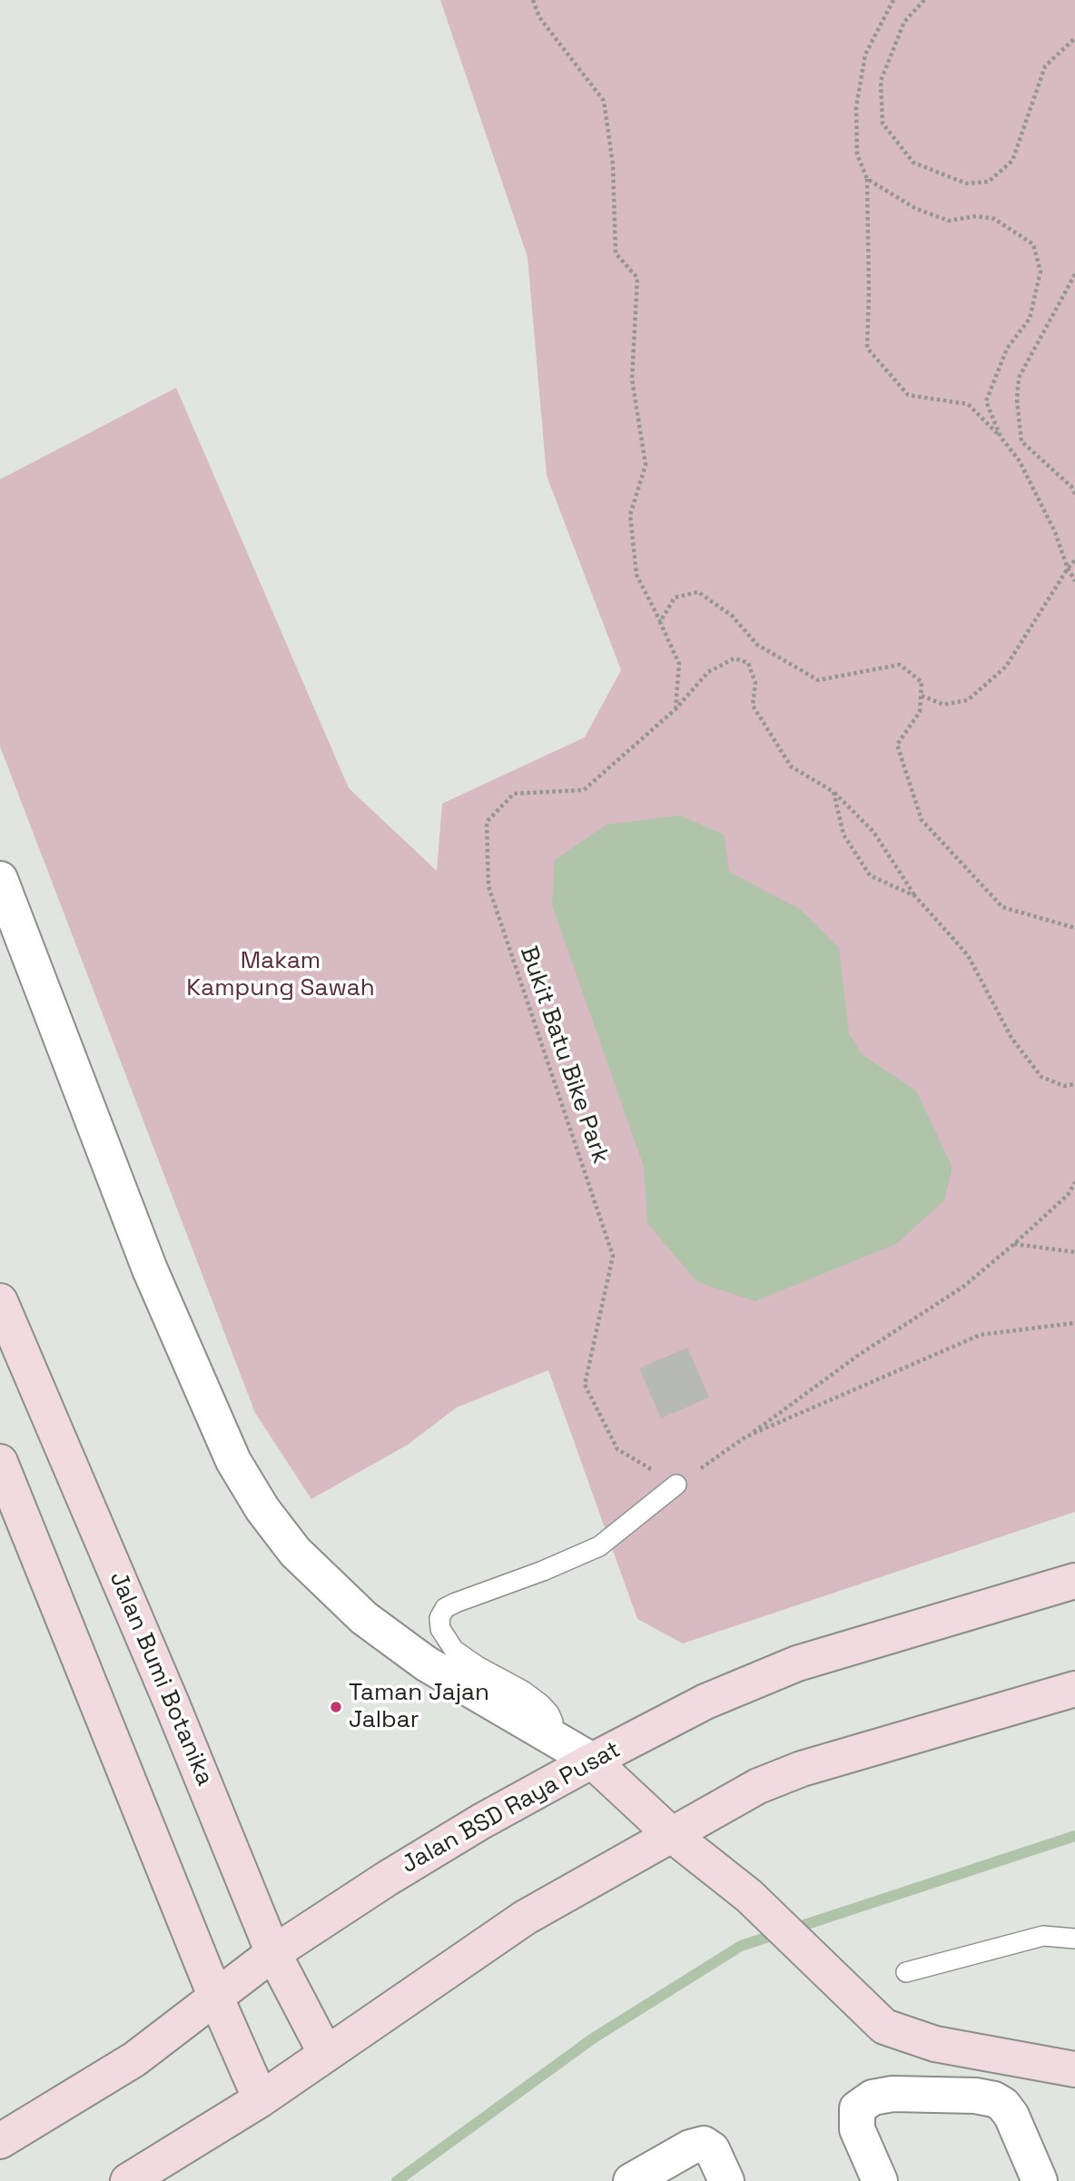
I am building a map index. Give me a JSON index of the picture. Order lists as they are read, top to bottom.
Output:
{
  "streets": {
    "main road": ["Jalan Bumi Botanika", "Jalan BSD Raya Pusat"],
    "path": ["Bukit Batu Bike Park"]
  },
  "crossings": [
    ["Jalan Bumi Botanika", "Jalan BSD Raya Pusat"]
  ],
  "parks": ["Makam Kampung Sawah"],
  "places": ["Taman Jajan Jalbar"]
}
